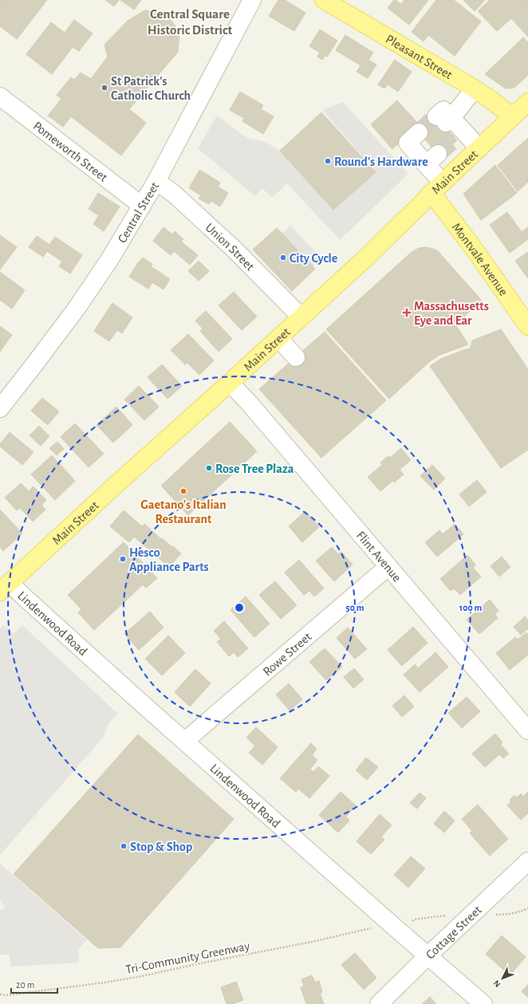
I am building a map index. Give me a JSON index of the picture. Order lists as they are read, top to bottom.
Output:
{
  "streets": {
    "main road": ["Pleasant Street", "Main Street", "Montvale Avenue"],
    "street": [
      "Pomeworth Street",
      "Central Street",
      "Union Street",
      "Flint Avenue",
      "Lindenwood Road",
      "Rowe Street",
      "Cottage Street"
    ],
    "path": ["Tri-Community Greenway"]
  },
  "crossings": [
    ["Pleasant Street", "Main Street"],
    ["Pomeworth Street", "Central Street"],
    ["Main Street", "Union Street"],
    ["Main Street", "Montvale Avenue"],
    ["Main Street", "Flint Avenue"],
    ["Main Street", "Lindenwood Road"],
    ["Central Street", "Union Street"],
    ["Flint Avenue", "Rowe Street"],
    ["Lindenwood Road", "Rowe Street"],
    ["Lindenwood Road", "Cottage Street"]
  ],
  "districts": ["Central Square Historic District"],
  "places": {
    "other": [
      "St Patrick's Catholic Church",
      "Round's Hardware",
      "City Cycle",
      "Rose Tree Plaza",
      "Gaetano's Italian Restaurant",
      "Hesco Appliance Parts",
      "Stop & Shop"
    ],
    "health": ["Massachusetts Eye and Ear"]
  },
  "scale_bar": "20 m",
  "north": "bottom left",
  "rings": ["50 m", "100 m"]
}
